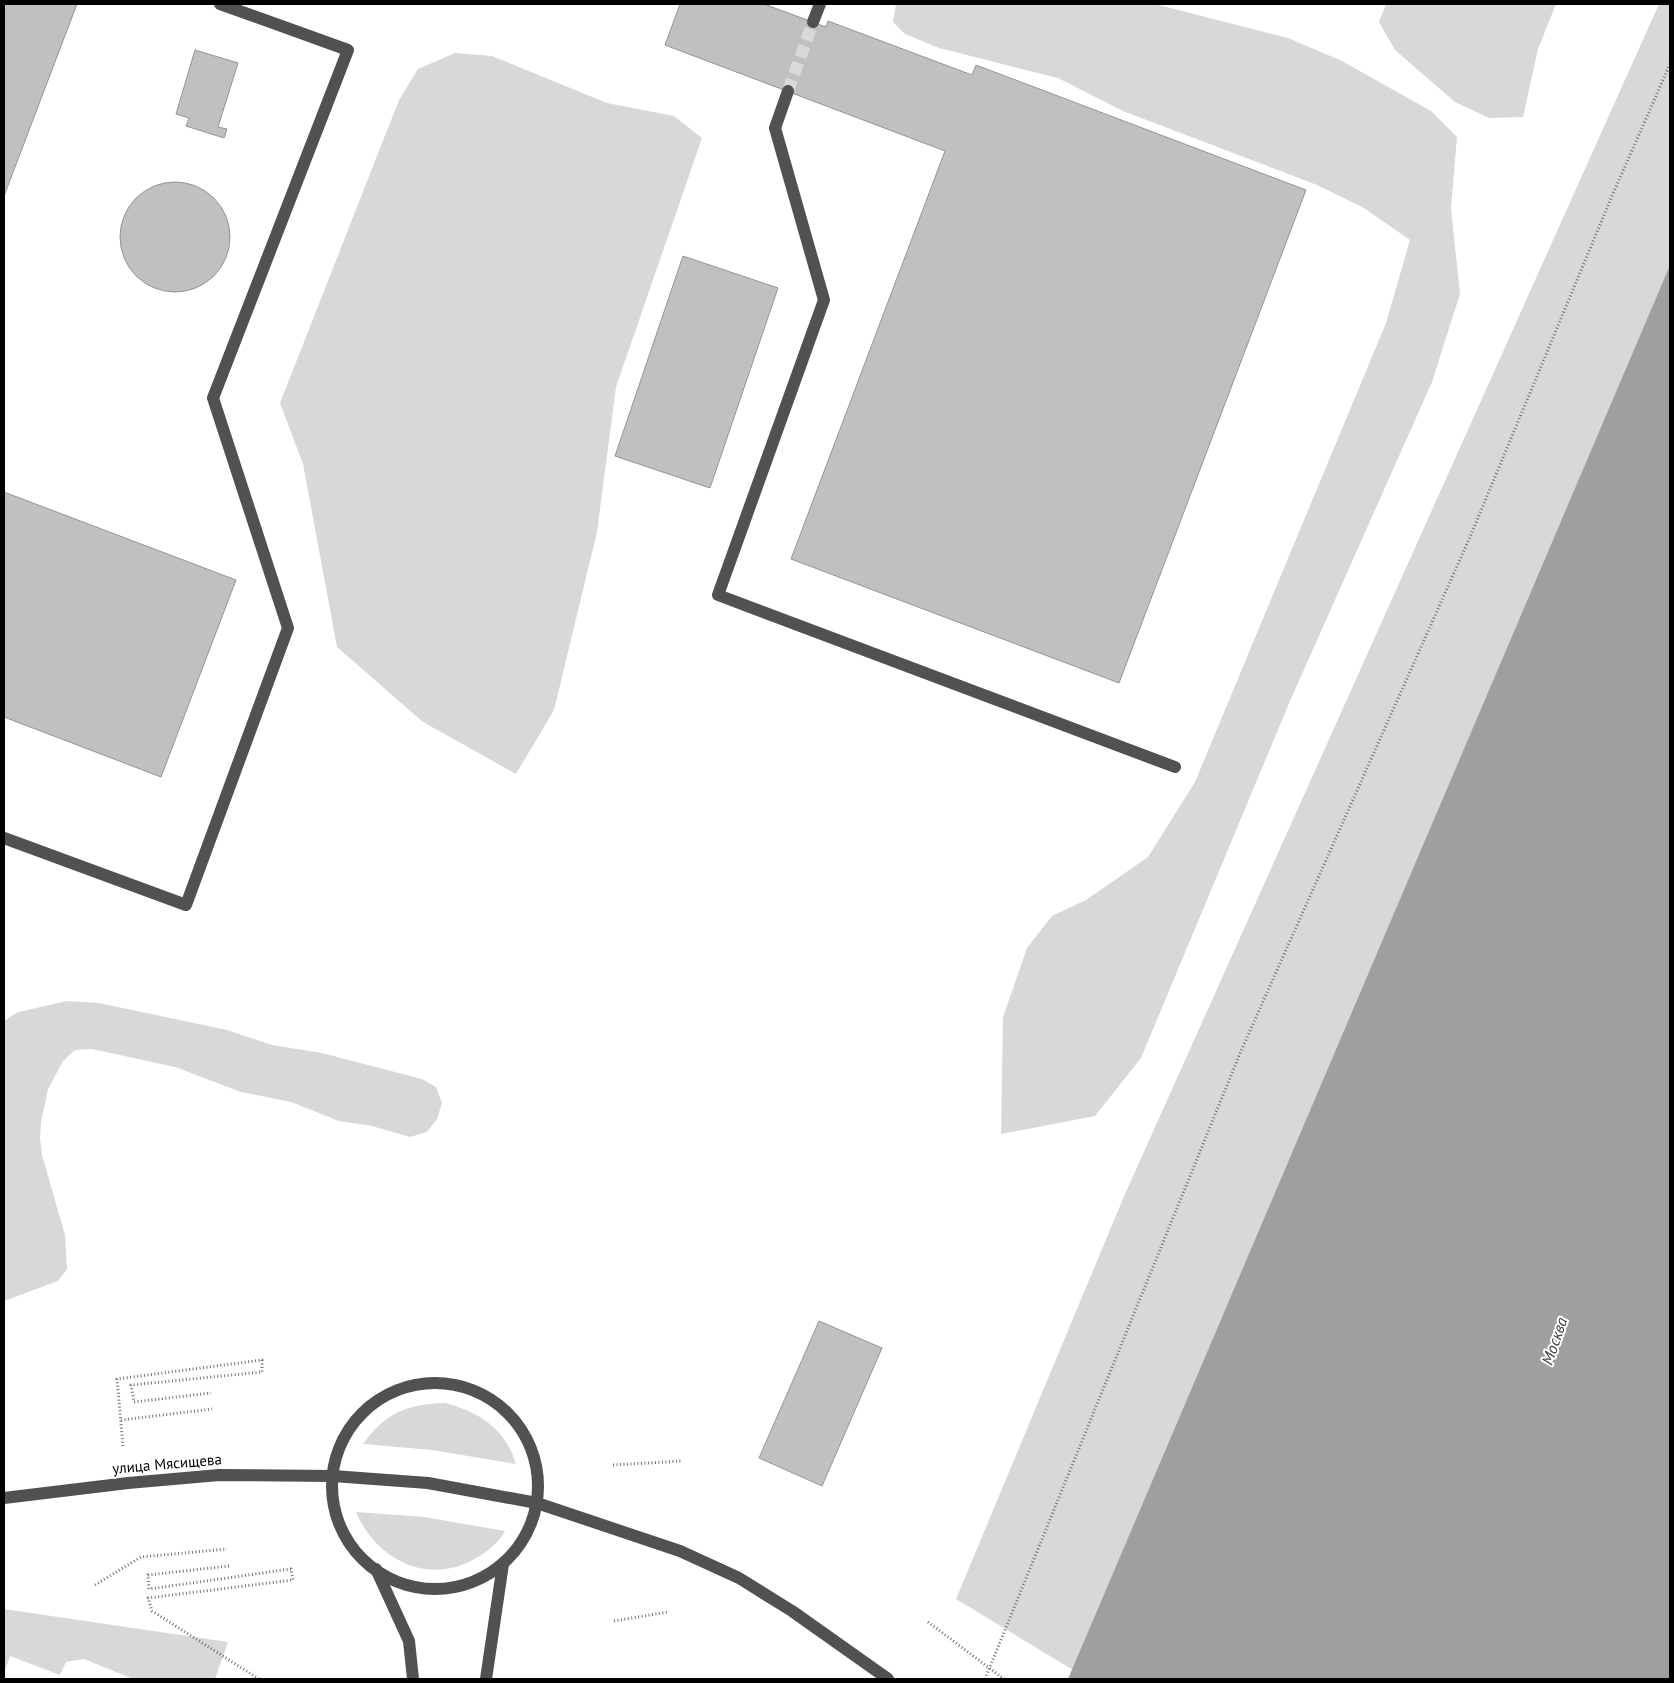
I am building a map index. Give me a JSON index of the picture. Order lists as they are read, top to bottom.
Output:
{
  "streets": {
    "street": ["улица Мясищева"]
  },
  "water": ["Москва"]
}
